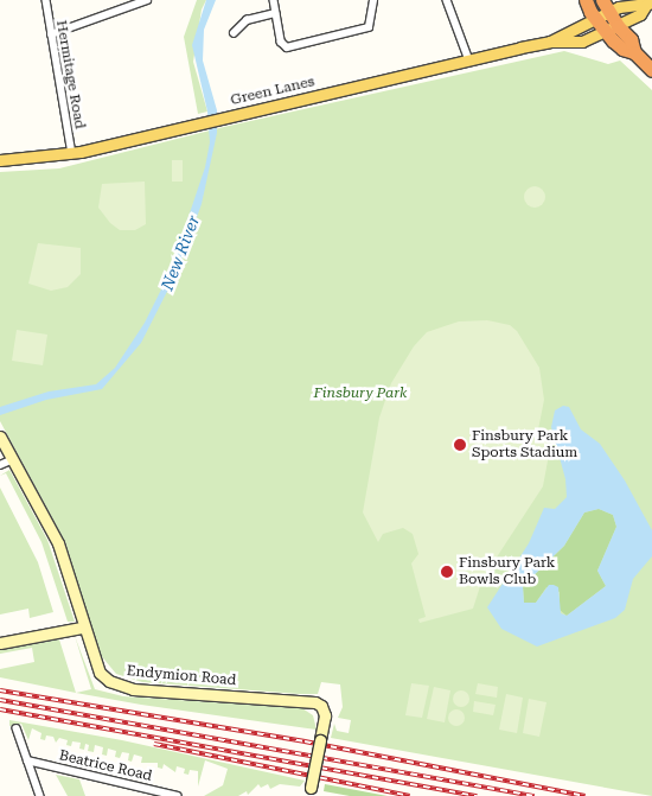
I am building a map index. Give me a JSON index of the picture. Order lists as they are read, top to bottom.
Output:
{
  "streets": {
    "main road": ["Green Lanes", "Endymion Road"],
    "street": ["Hermitage Road", "Beatrice Road"]
  },
  "crossings": [
    ["Hermitage Road", "Green Lanes"]
  ],
  "water": ["New River"],
  "parks": ["Finsbury Park"],
  "places": ["Finsbury Park Sports Stadium", "Finsbury Park Bowls Club"]
}
